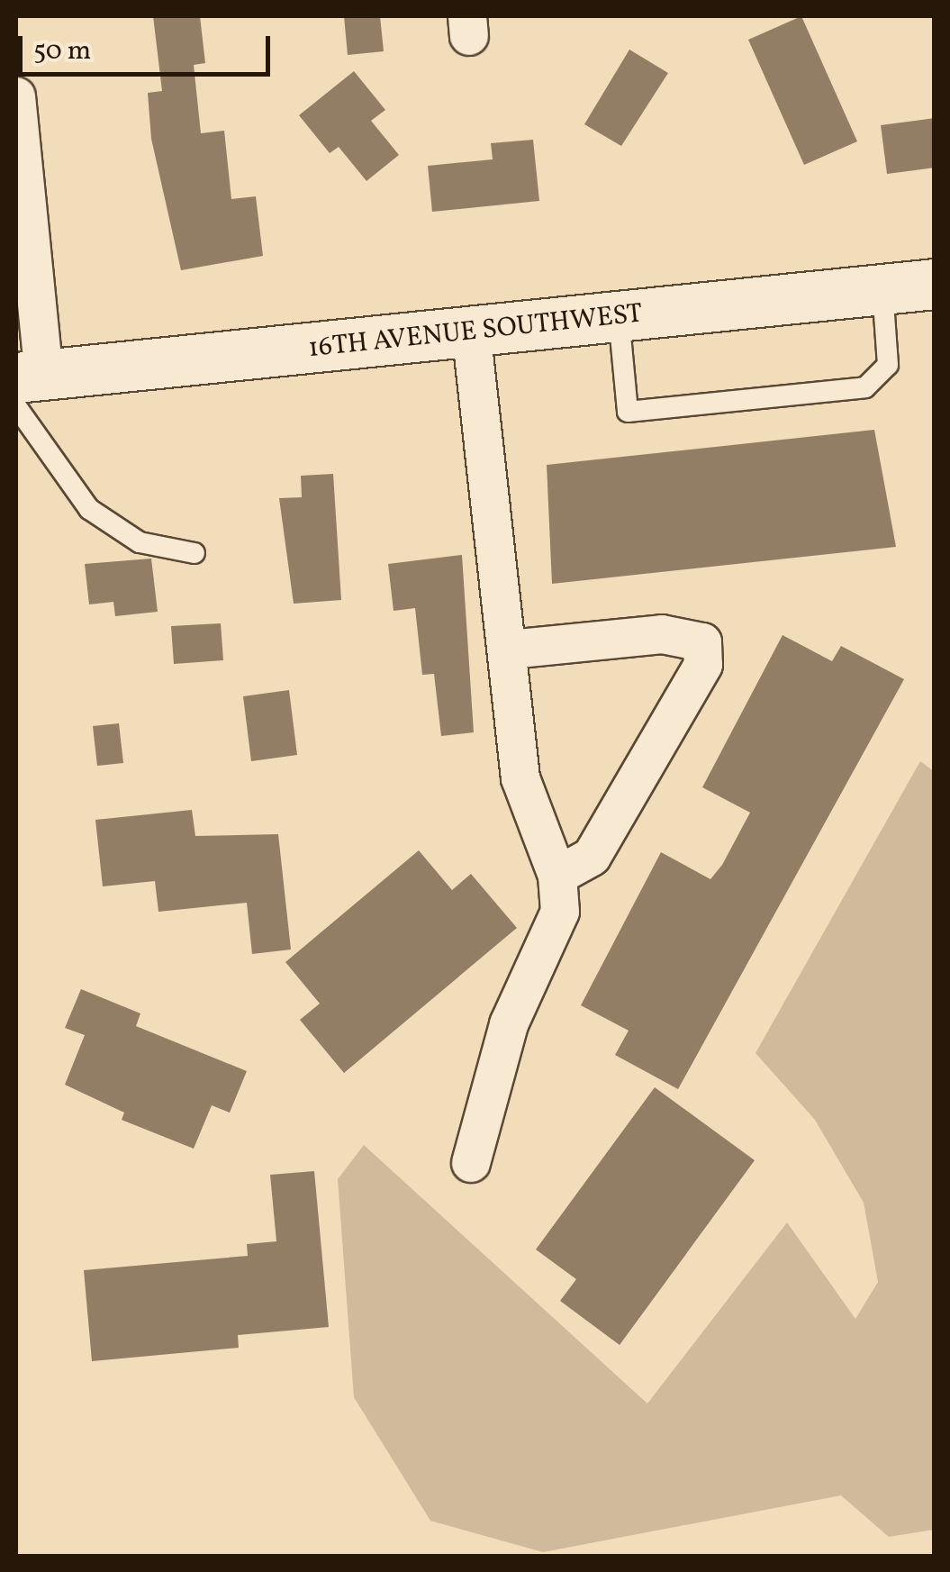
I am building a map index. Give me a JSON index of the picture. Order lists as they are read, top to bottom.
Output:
{
  "streets": {
    "street": ["16TH AVENUE SOUTHWEST"]
  },
  "scale_bar": "50 m"
}
